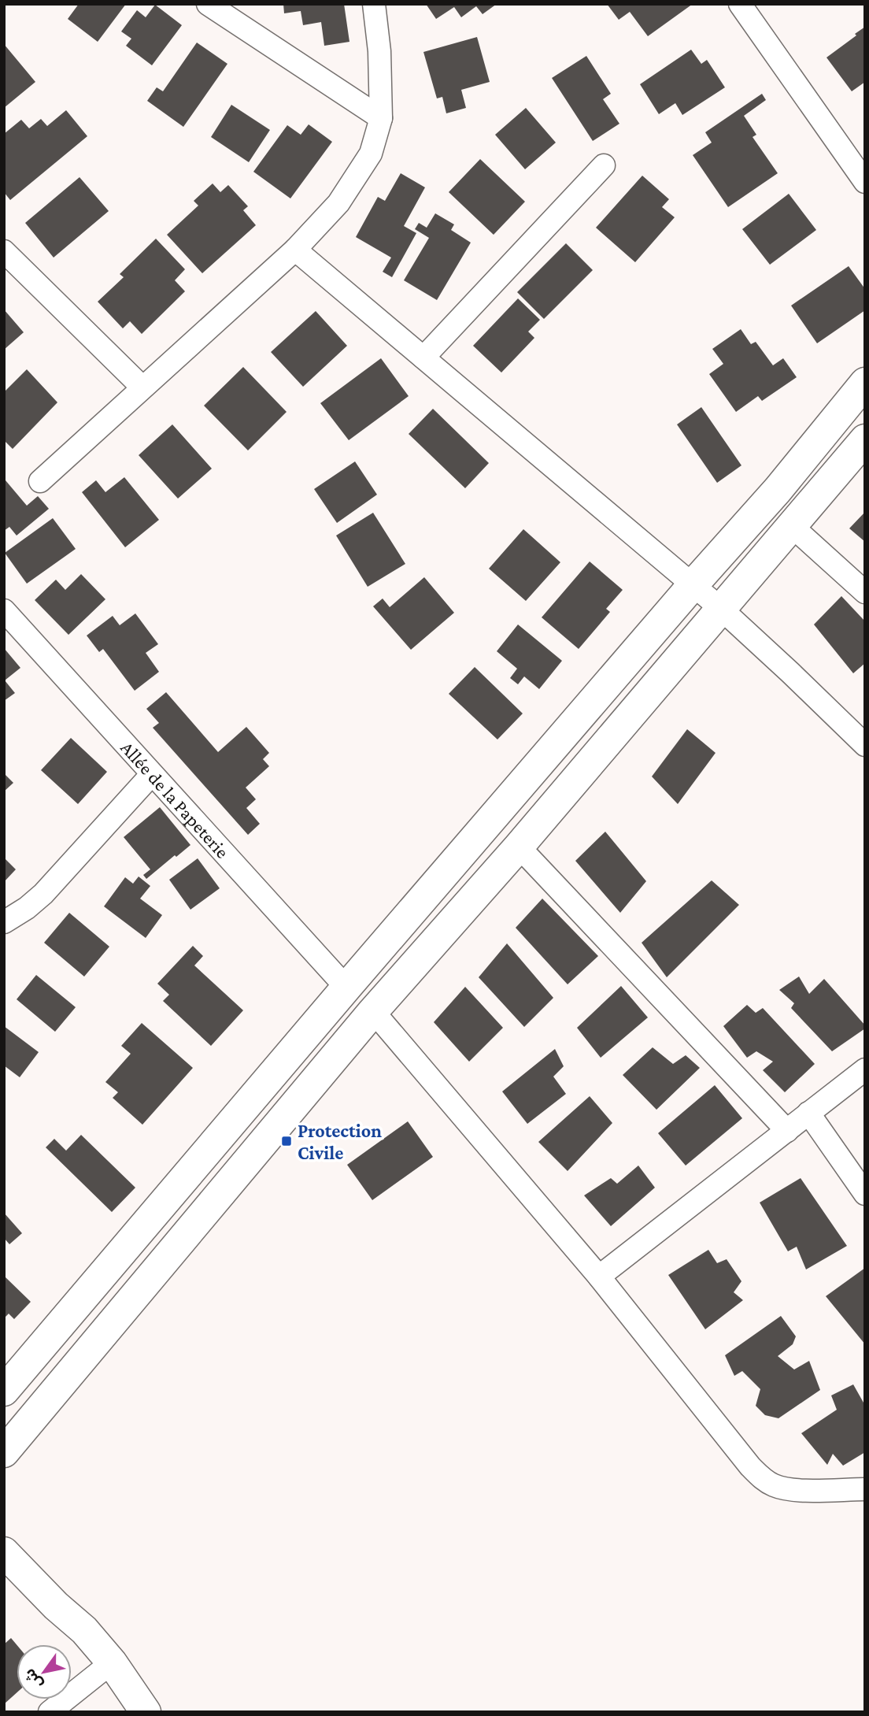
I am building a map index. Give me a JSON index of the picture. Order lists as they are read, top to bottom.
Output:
{
  "streets": {
    "street": ["Allée de la Papeterie"]
  },
  "places": {
    "transit": ["Protection Civile"]
  },
  "north": "bottom left"
}
